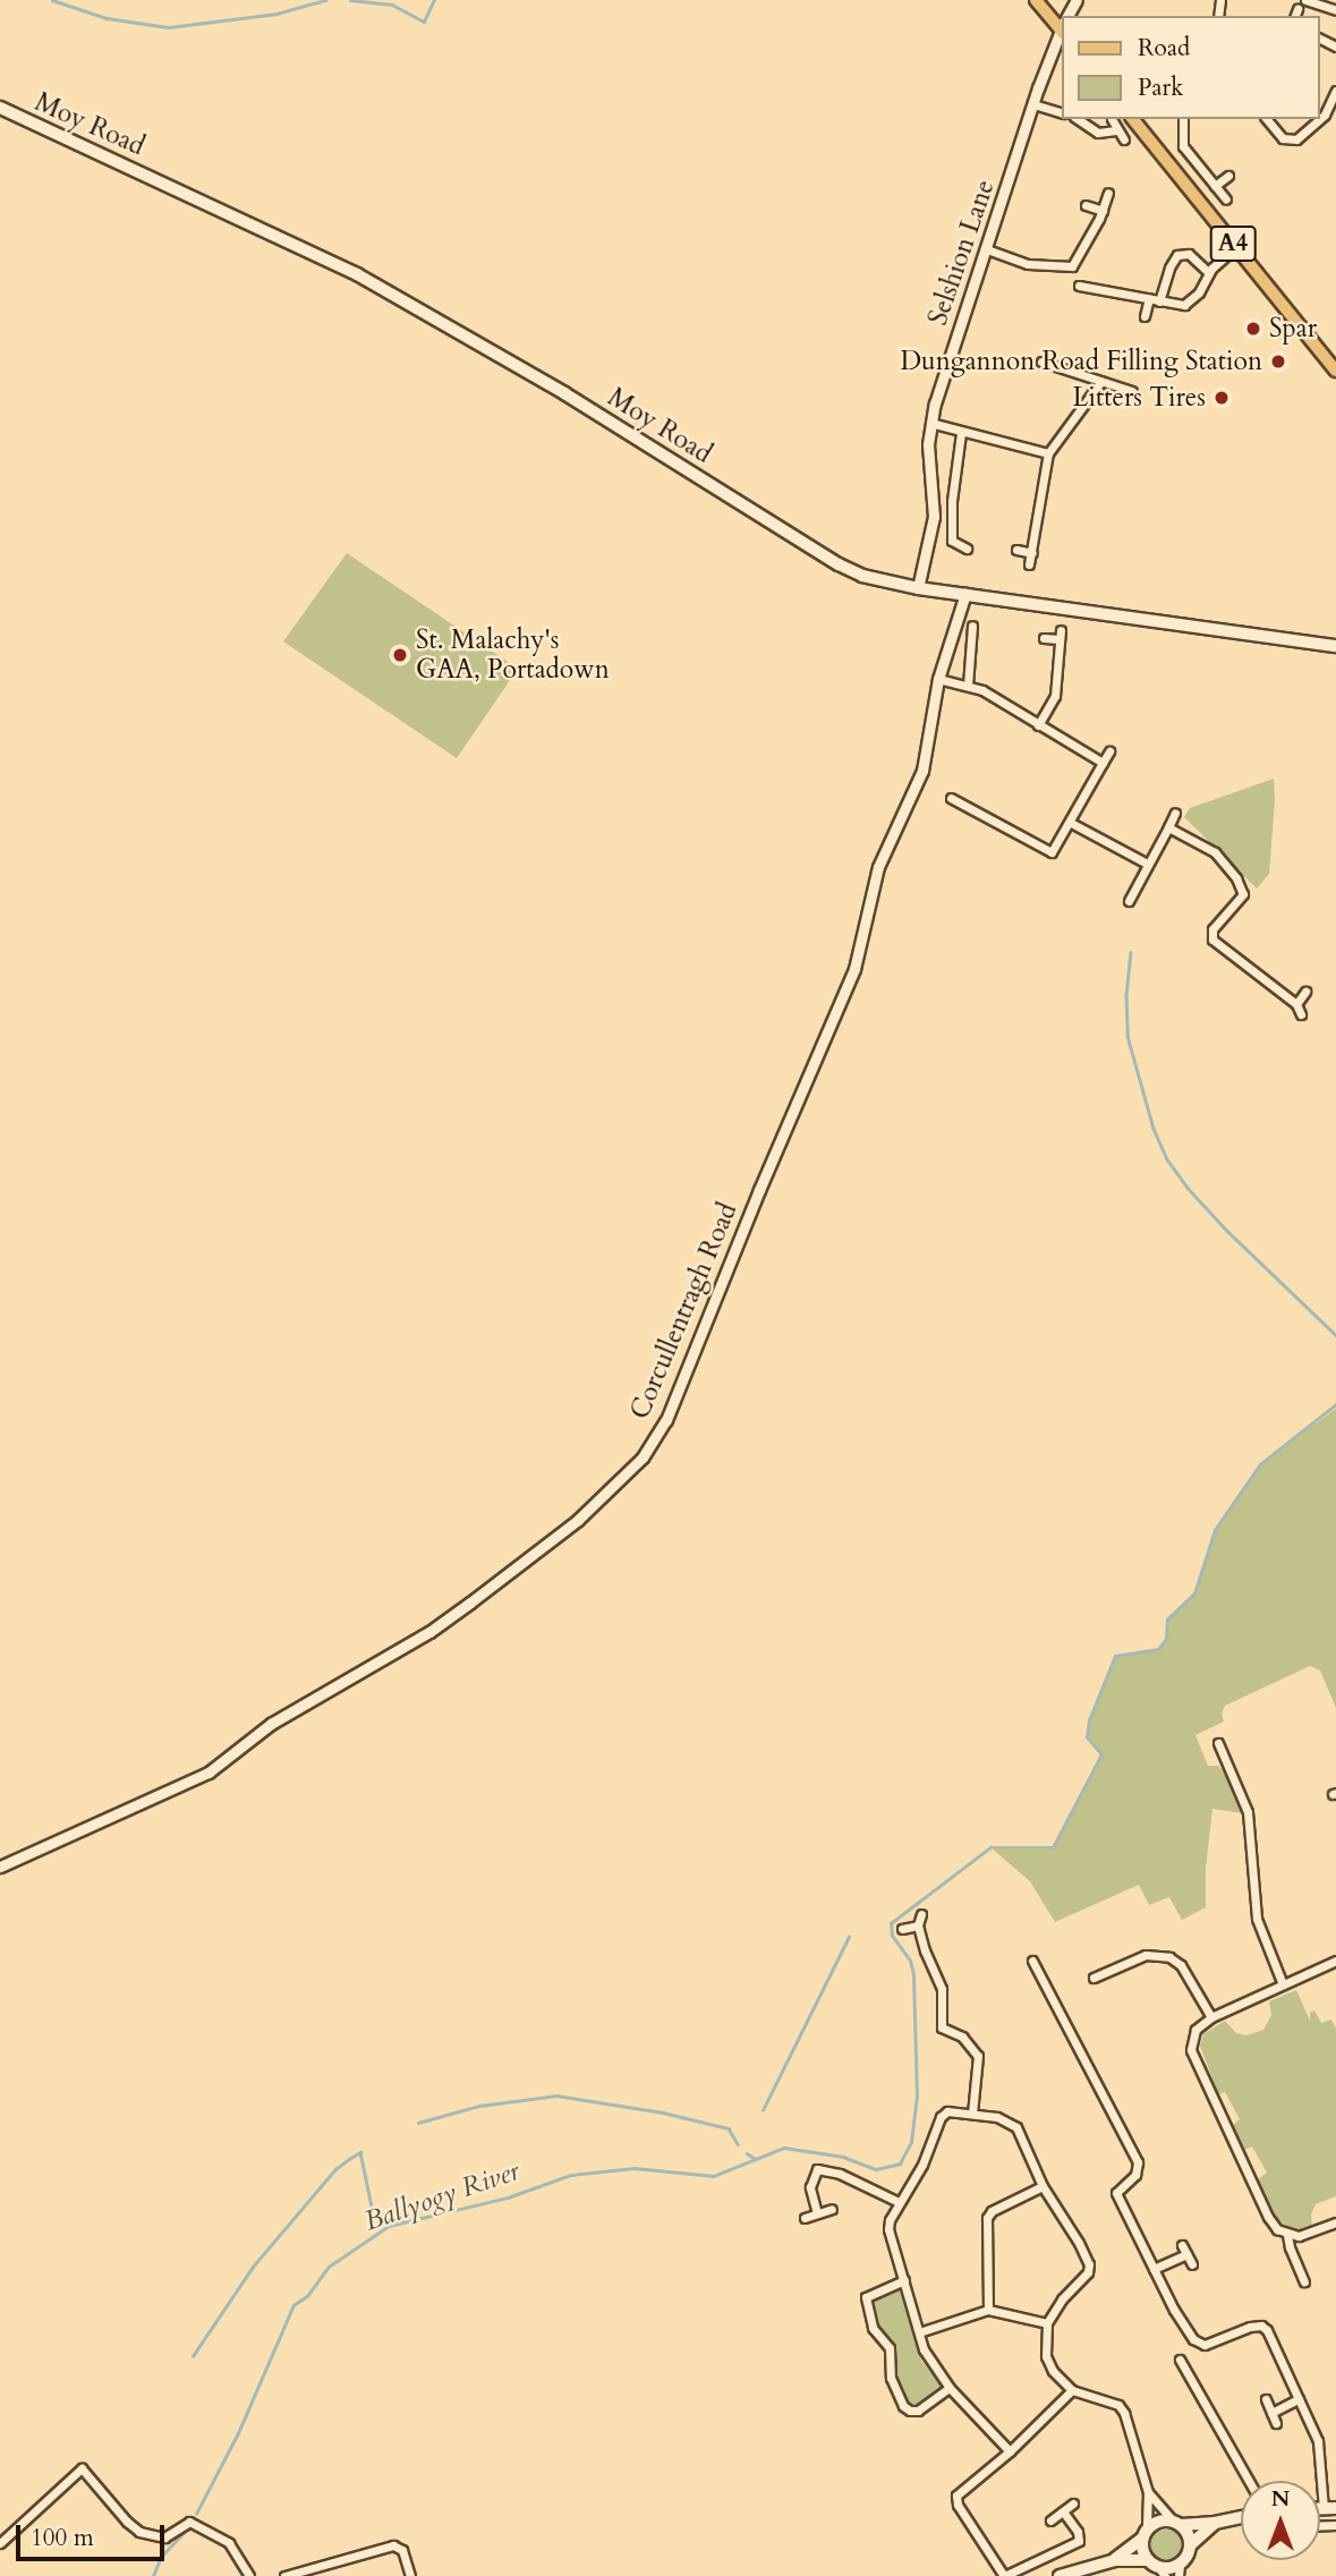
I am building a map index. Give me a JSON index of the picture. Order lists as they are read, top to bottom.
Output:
{
  "streets": {
    "main road": ["Moy Road", "A4"],
    "street": ["Selshion Lane", "Corcullentragh Road"]
  },
  "crossings": [
    ["Moy Road", "Selshion Lane"],
    ["Moy Road", "Corcullentragh Road"]
  ],
  "water": ["Ballyogy River"],
  "places": [
    "Spar",
    "Dungannon Road Filling Station",
    "Litters Tires",
    "St. Malachy's GAA, Portadown"
  ],
  "legend": ["Road", "Park"],
  "scale_bar": "100 m",
  "north": "top"
}
